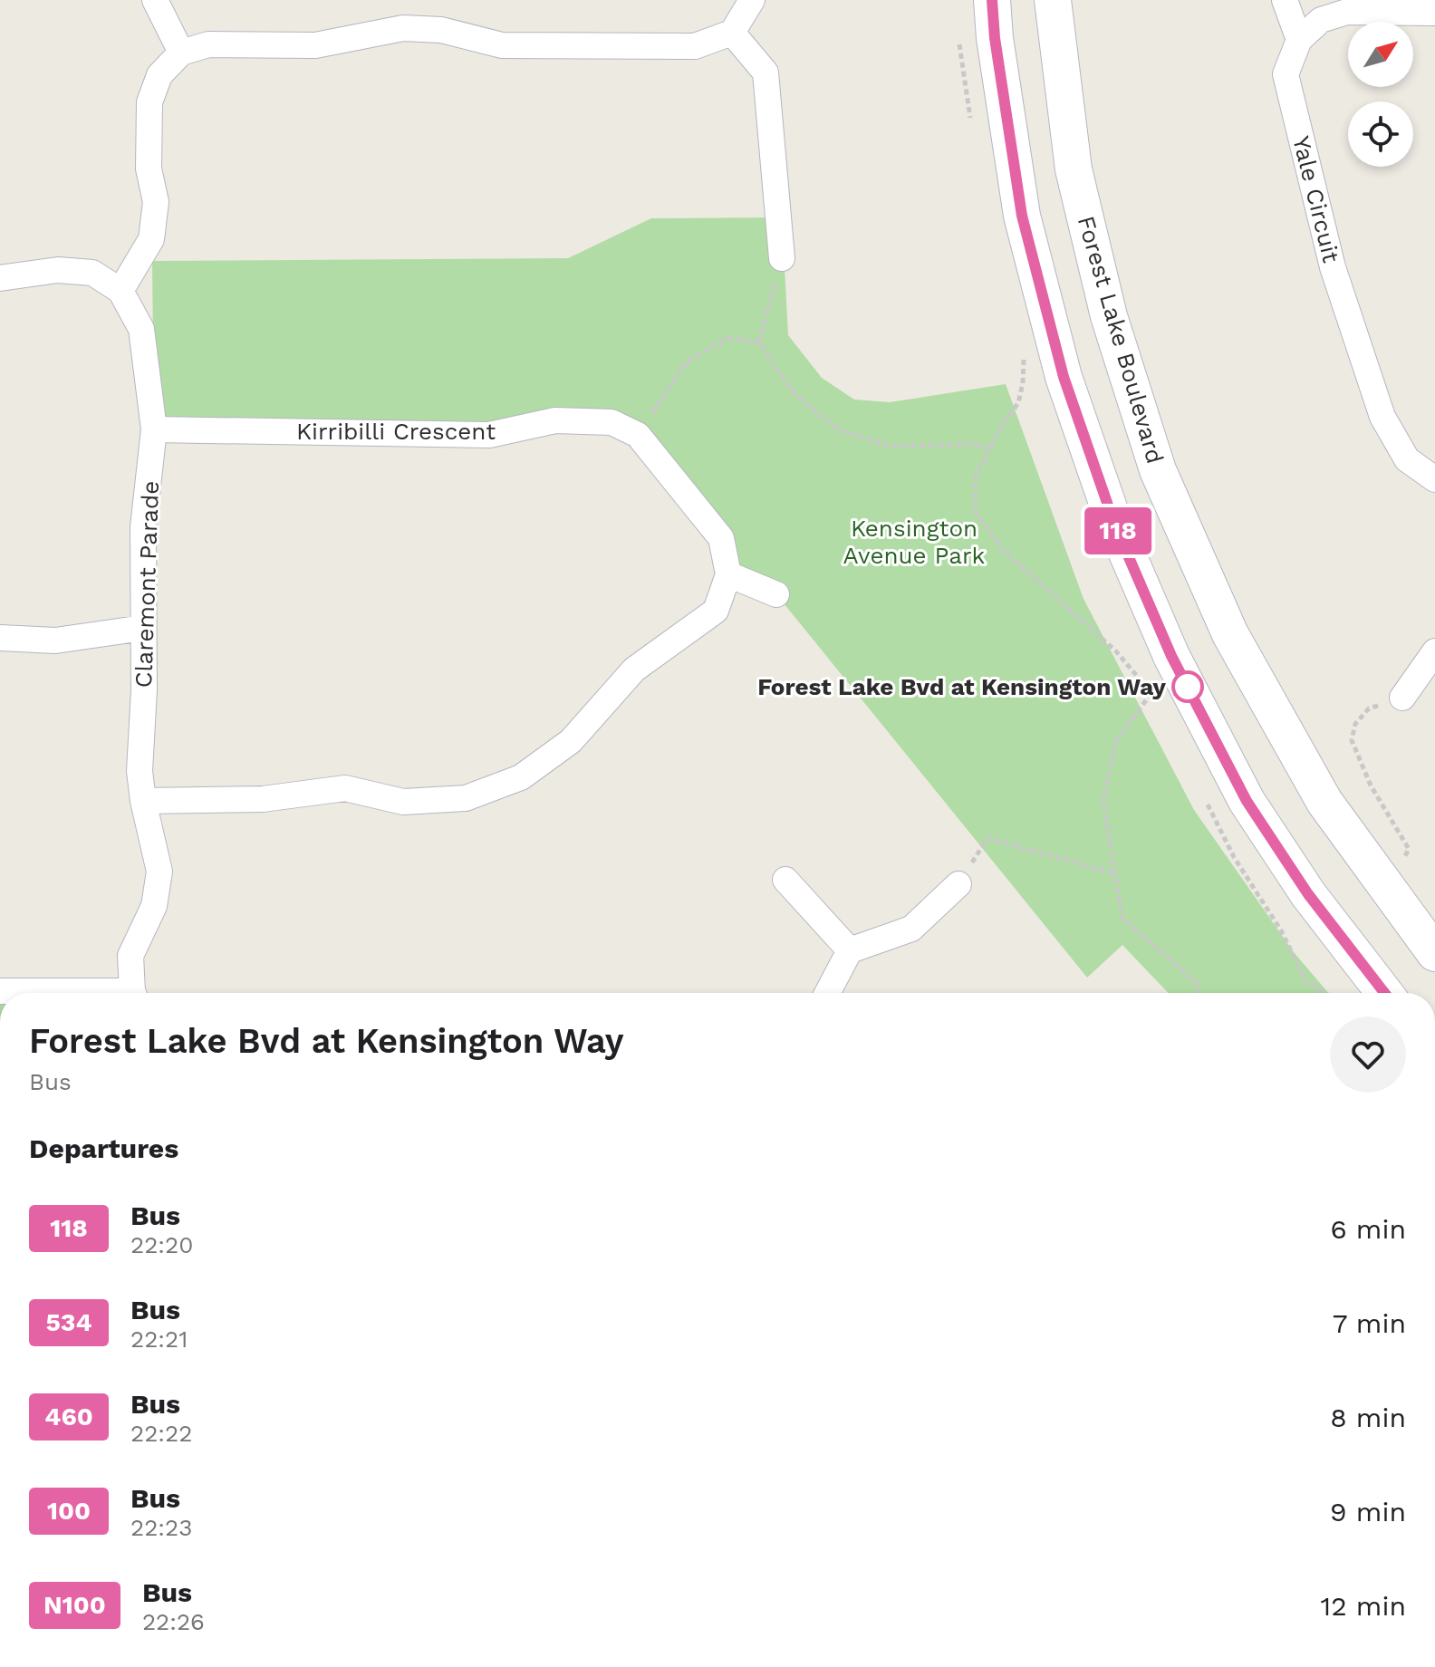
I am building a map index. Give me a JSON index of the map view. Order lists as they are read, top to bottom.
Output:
{
  "streets": {
    "main road": ["Forest Lake Boulevard"],
    "street": ["Yale Circuit", "Kirribilli Crescent", "Claremont Parade"]
  },
  "crossings": [
    ["Kirribilli Crescent", "Claremont Parade"]
  ],
  "parks": ["Kensington Avenue Park"],
  "places": ["Forest Lake Bvd at Kensington Way"],
  "lines": ["bus line 118"],
  "north": "top right",
  "page": {
    "on_map": "118",
    "heading": [
      ["Forest Lake Bvd at Kensington Way", "Bus"],
      "Departures"
    ],
    "list": [
      {
        "mark": "118",
        "name": "Bus",
        "note": "22:20",
        "value": "6 min"
      },
      {
        "mark": "534",
        "name": "Bus",
        "note": "22:21",
        "value": "7 min"
      },
      {
        "mark": "460",
        "name": "Bus",
        "note": "22:22",
        "value": "8 min"
      },
      {
        "mark": "100",
        "name": "Bus",
        "note": "22:23",
        "value": "9 min"
      },
      {
        "mark": "N100",
        "name": "Bus",
        "note": "22:26",
        "value": "12 min"
      }
    ]
  }
}
